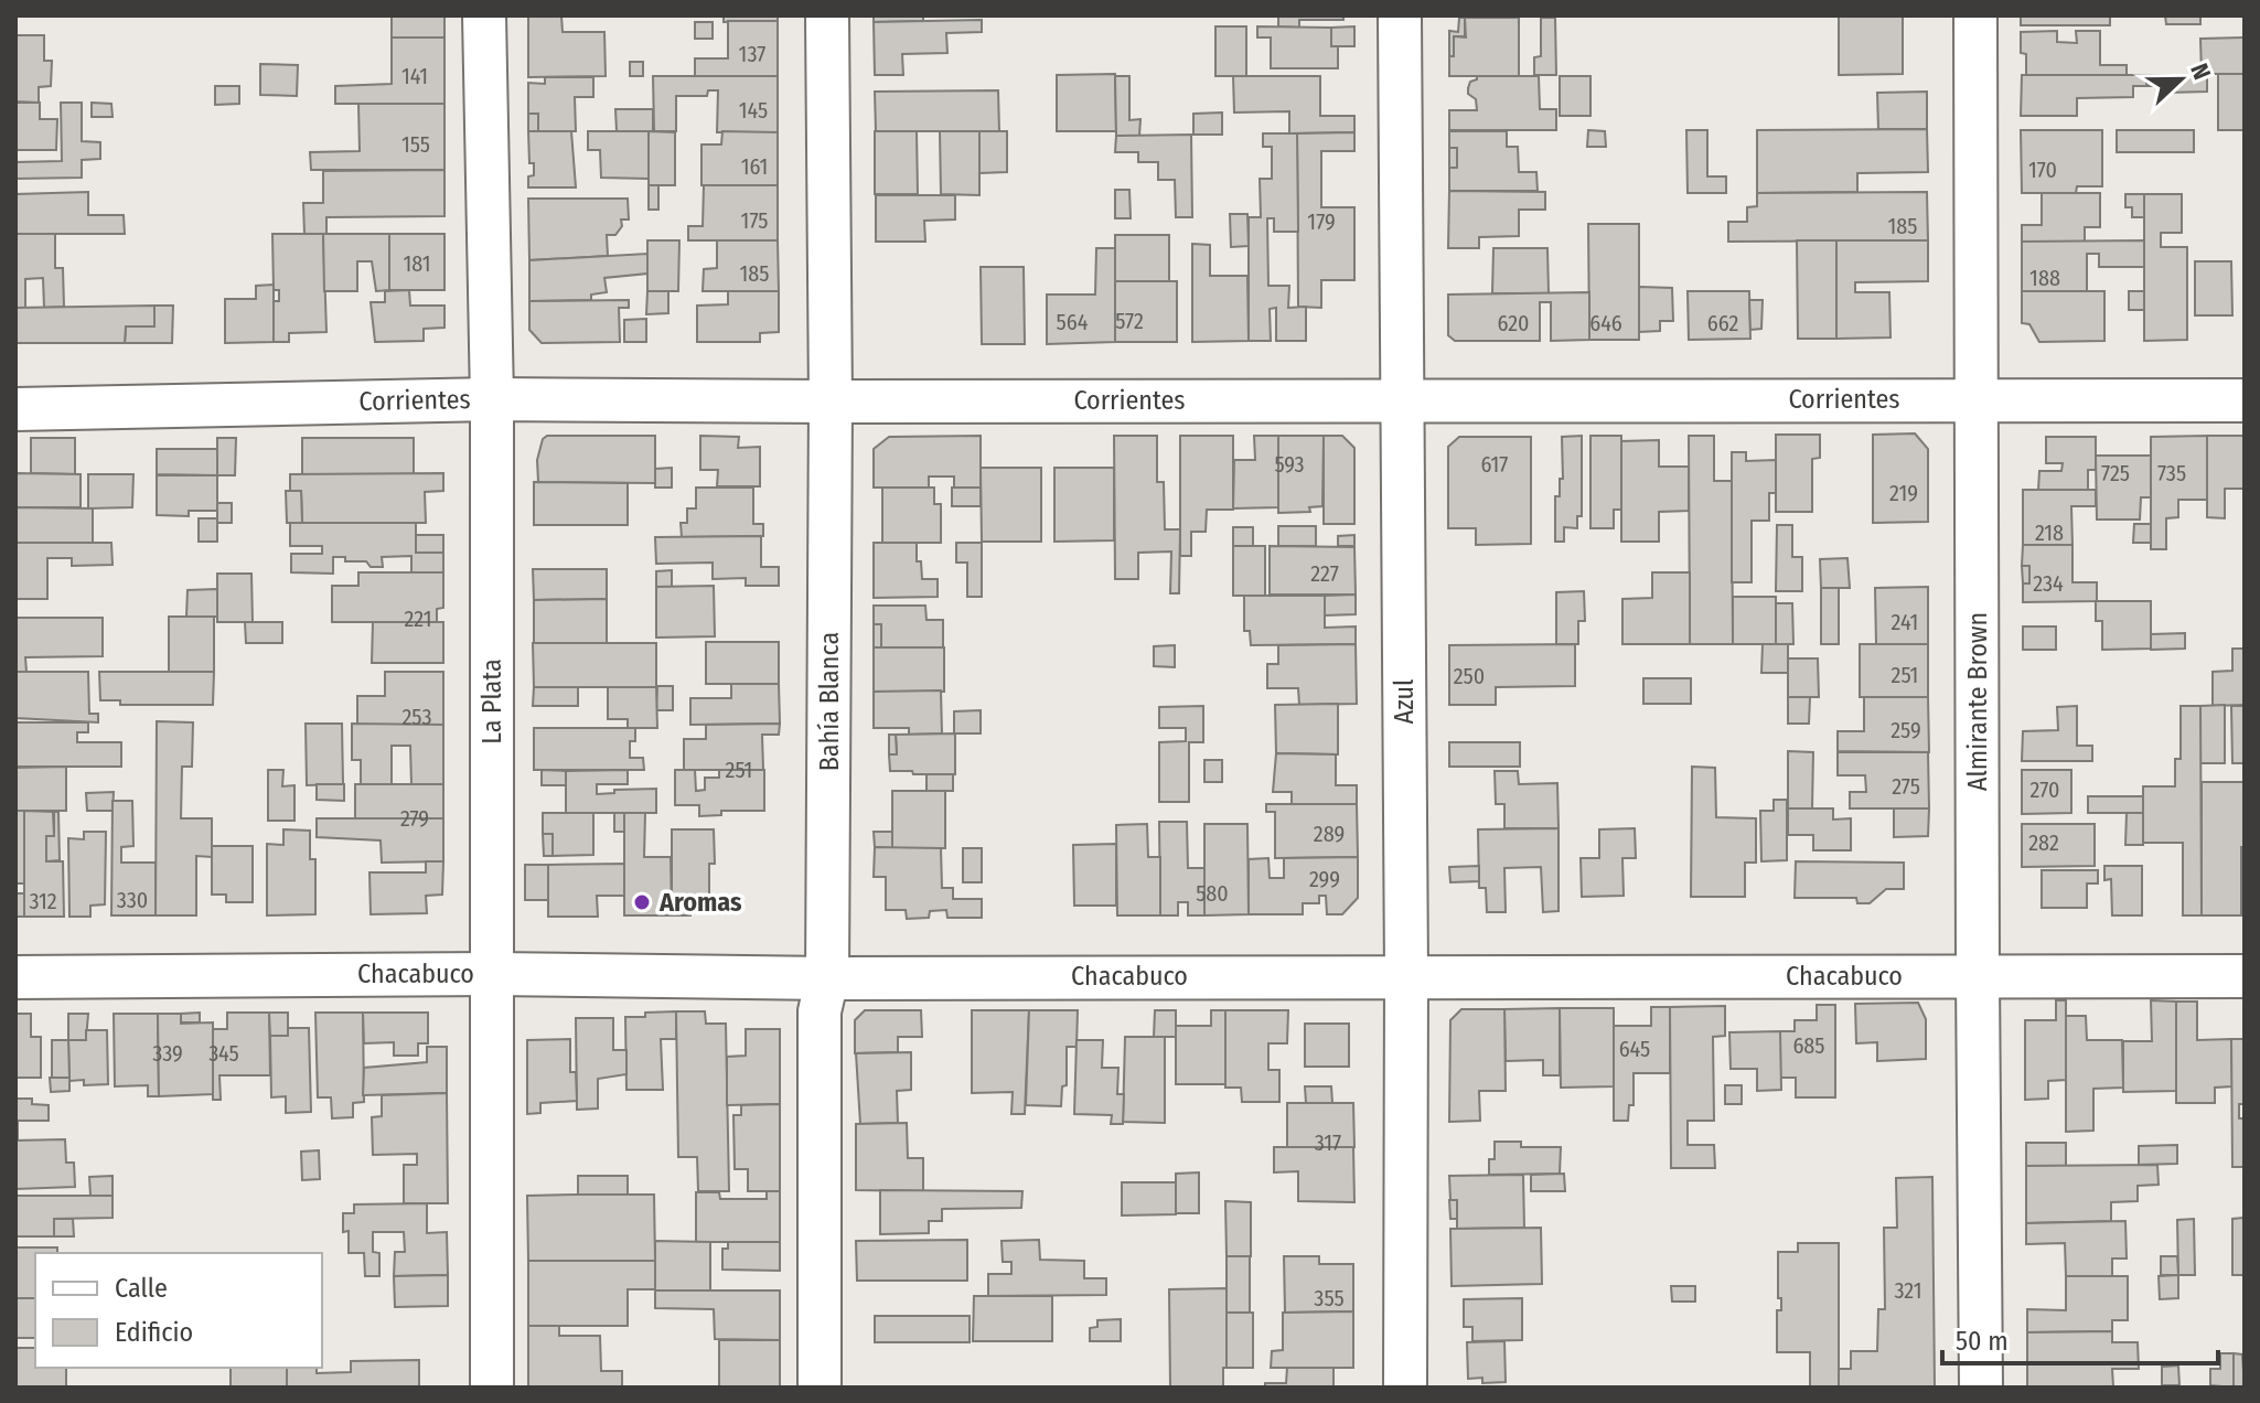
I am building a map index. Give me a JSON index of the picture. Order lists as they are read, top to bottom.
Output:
{
  "streets": {
    "street": [
      "Corrientes",
      "La Plata",
      "Bahía Blanca",
      "Azul",
      "Almirante Brown",
      "Chacabuco"
    ]
  },
  "crossings": [
    ["Corrientes", "La Plata"],
    ["Corrientes", "Bahía Blanca"],
    ["Corrientes", "Azul"],
    ["Corrientes", "Almirante Brown"],
    ["La Plata", "Chacabuco"],
    ["Bahía Blanca", "Chacabuco"],
    ["Azul", "Chacabuco"],
    ["Almirante Brown", "Chacabuco"]
  ],
  "places": ["Aromas"],
  "house_numbers": [
    "137",
    "141",
    "145",
    "155",
    "161",
    "170",
    "175",
    "179",
    "185",
    "181",
    "185",
    "188",
    "572",
    "564",
    "620",
    "646",
    "662",
    "593",
    "617",
    "725",
    "735",
    "219",
    "218",
    "227",
    "234",
    "221",
    "241",
    "251",
    "250",
    "253",
    "259",
    "251",
    "275",
    "270",
    "279",
    "289",
    "282",
    "299",
    "580",
    "330",
    "312",
    "685",
    "645",
    "339",
    "345",
    "317",
    "321",
    "355"
  ],
  "legend": ["Calle", "Edificio"],
  "scale_bar": "50 m",
  "north": "right"
}
